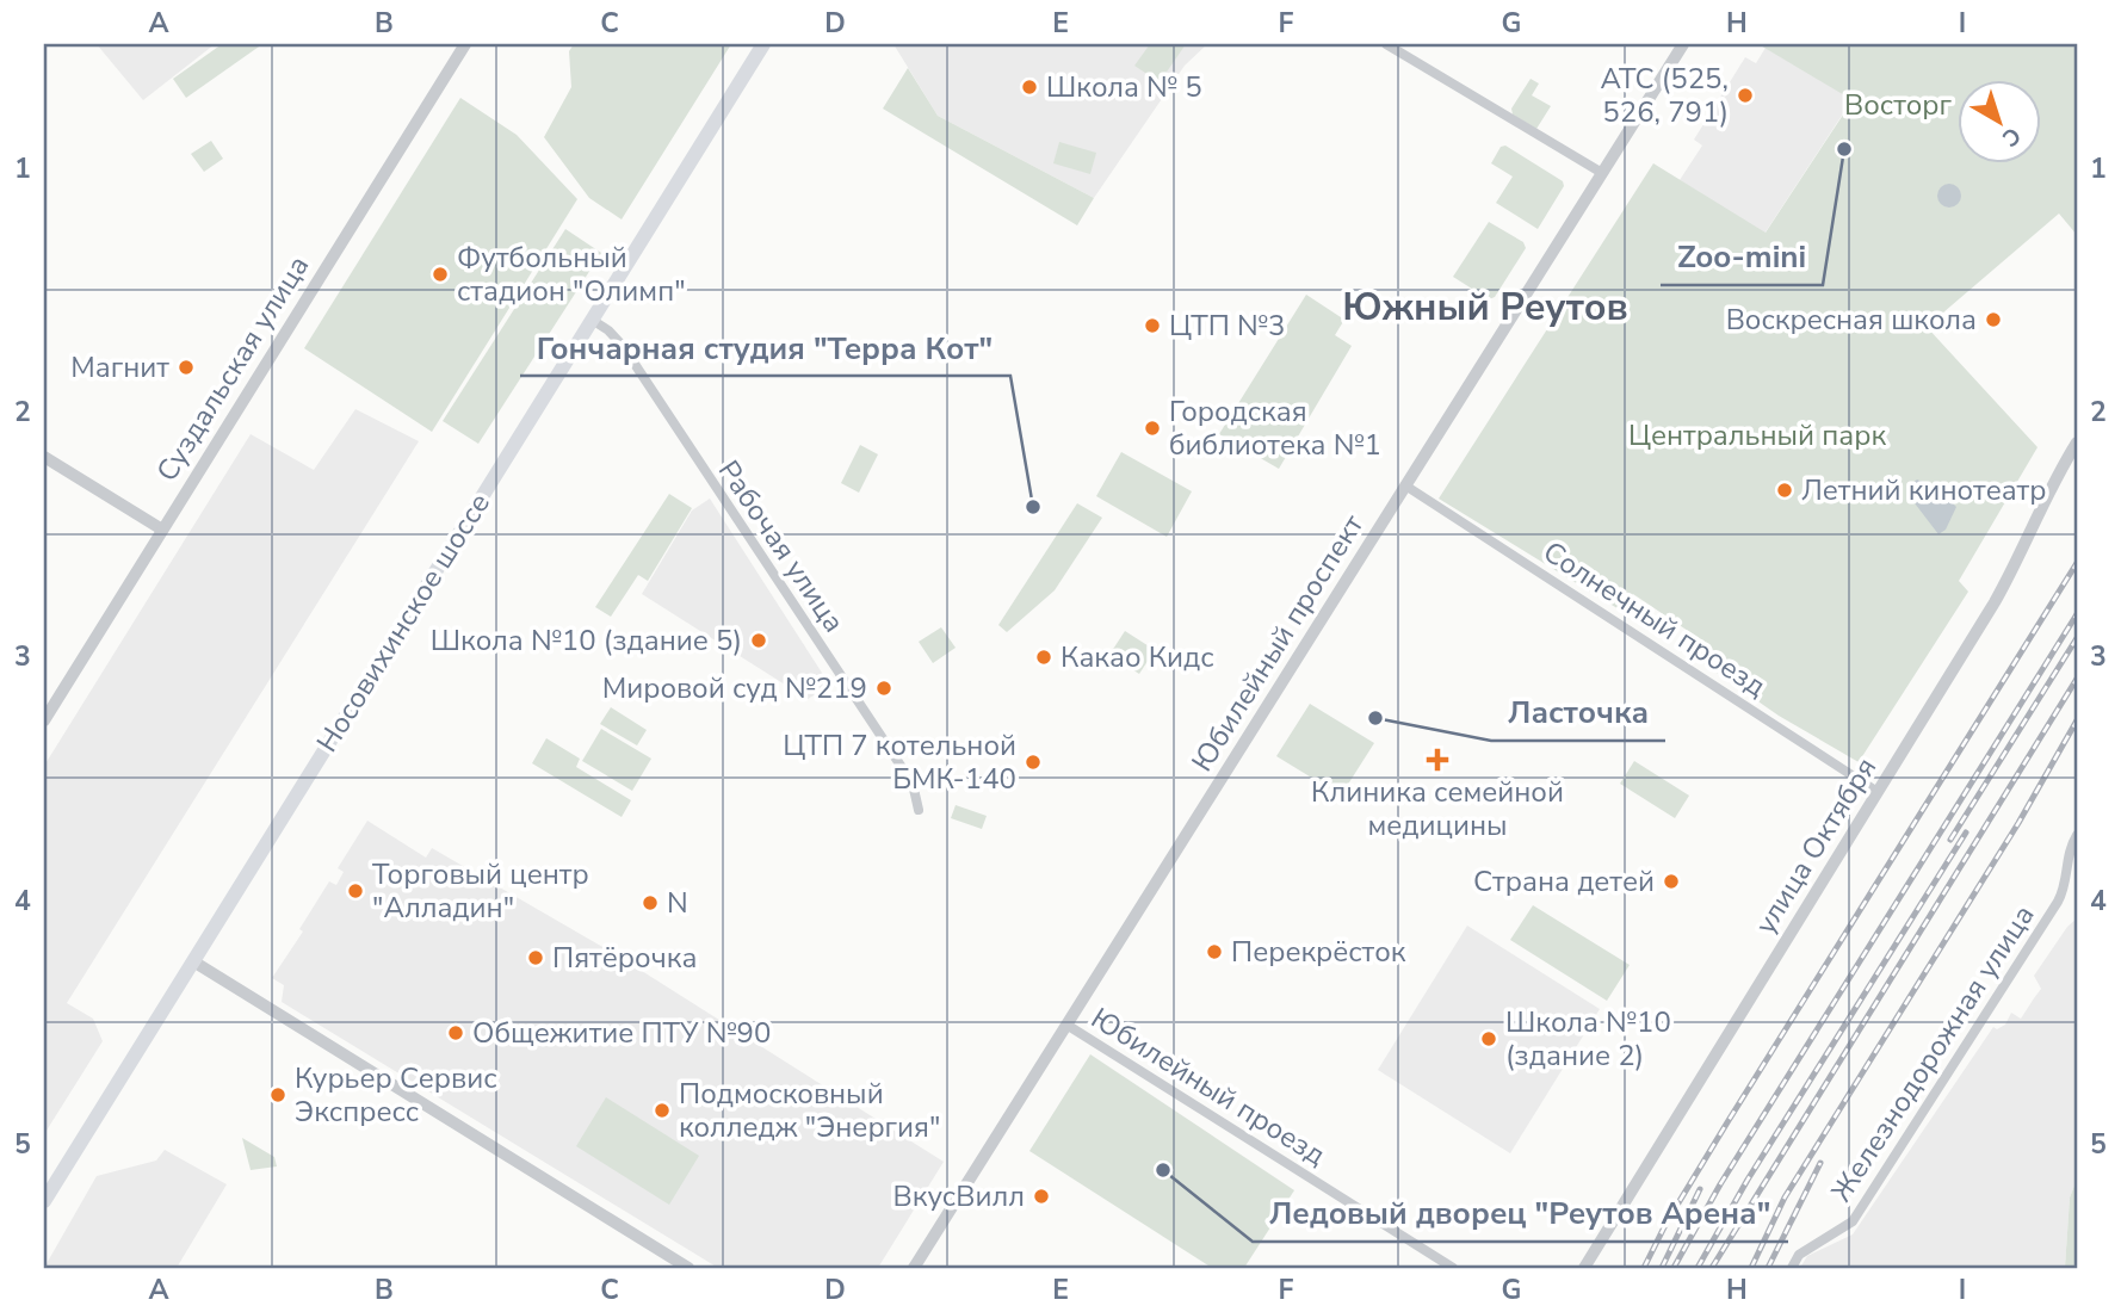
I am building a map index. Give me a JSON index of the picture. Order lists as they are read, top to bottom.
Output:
{
  "streets": {
    "main road": ["Носовихинское шоссе"],
    "street": [
      "Суздальская улица",
      "Рабочая улица",
      "Солнечный проезд",
      "Юбилейный проспект",
      "улица Октября",
      "Железнодорожная улица",
      "Юбилейный проезд"
    ]
  },
  "crossings": [
    ["Рабочая улица", "Носовихинское шоссе"],
    ["Солнечный проезд", "Юбилейный проспект"],
    ["Солнечный проезд", "улица Октября"],
    ["Юбилейный проспект", "Юбилейный проезд"]
  ],
  "districts": ["Южный Реутов"],
  "parks": ["Восторг", "Центральный парк"],
  "places": {
    "other": [
      "Школа № 5",
      "АТС (525, 526, 791)",
      "Zoo-mini",
      "Футбольный стадион \"Олимп\"",
      "Воскресная школа",
      "ЦТП №3",
      "Магнит",
      "Городская библиотека №1",
      "Летний кинотеатр",
      "Гончарная студия \"Терра Кот\"",
      "Школа №10 (здание 5)",
      "Какао Кидс",
      "Мировой суд №219",
      "Ласточка",
      "ЦТП 7 котельной БМК-140",
      "Страна детей",
      "Торговый центр \"Алладин\"",
      "N",
      "Перекрёсток",
      "Пятёрочка",
      "Общежитие ПТУ №90",
      "Школа №10 (здание 2)",
      "Курьер Сервис Экспресс",
      "Подмосковный колледж \"Энергия\"",
      "Ледовый дворец \"Реутов Арена\"",
      "ВкусВилл"
    ],
    "health": ["Клиника семейной медицины"]
  },
  "north": "bottom right",
  "grid": {
    "columns": [
      "A",
      "B",
      "C",
      "D",
      "E",
      "F",
      "G",
      "H",
      "I"
    ],
    "rows": [
      "1",
      "2",
      "3",
      "4",
      "5"
    ]
  }
}
